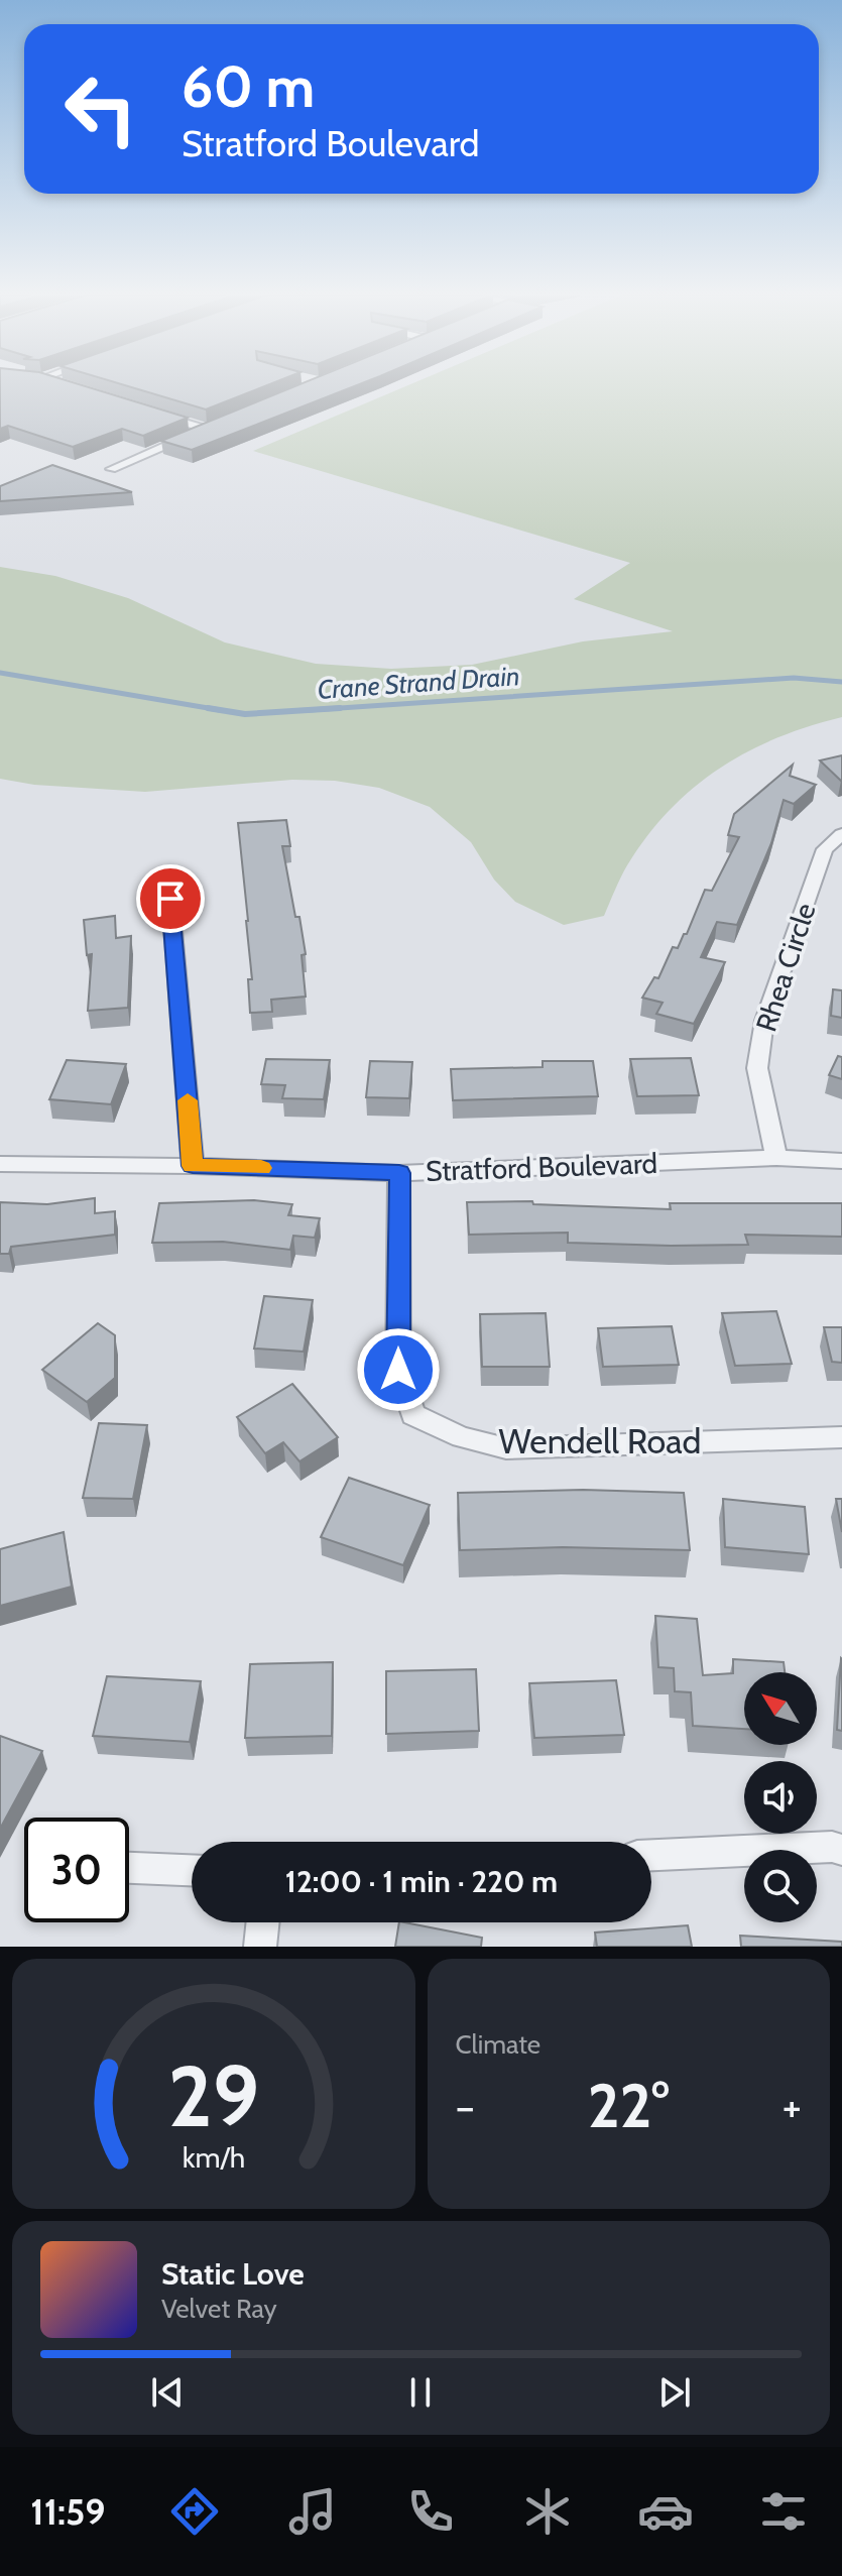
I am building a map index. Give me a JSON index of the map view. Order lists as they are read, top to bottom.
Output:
{
  "streets": {
    "street": ["Rhea Circle", "Stratford Boulevard", "Wendell Road"]
  },
  "crossings": [
    ["Rhea Circle", "Stratford Boulevard"],
    ["Stratford Boulevard", "Wendell Road"]
  ],
  "water": ["Crane Strand Drain"],
  "north": "top left",
  "page": {
    "turn": ["60 m", "Stratford Boulevard"],
    "limit": "30",
    "trip": "12:00 · 1 min · 220 m",
    "tile": "Climate",
    "heat": ["−", "22°", "+"],
    "song": ["Static Love", "Velvet Ray"],
    "tabs": "11:59",
    "gauge": ["29", "km/h"]
  }
}
